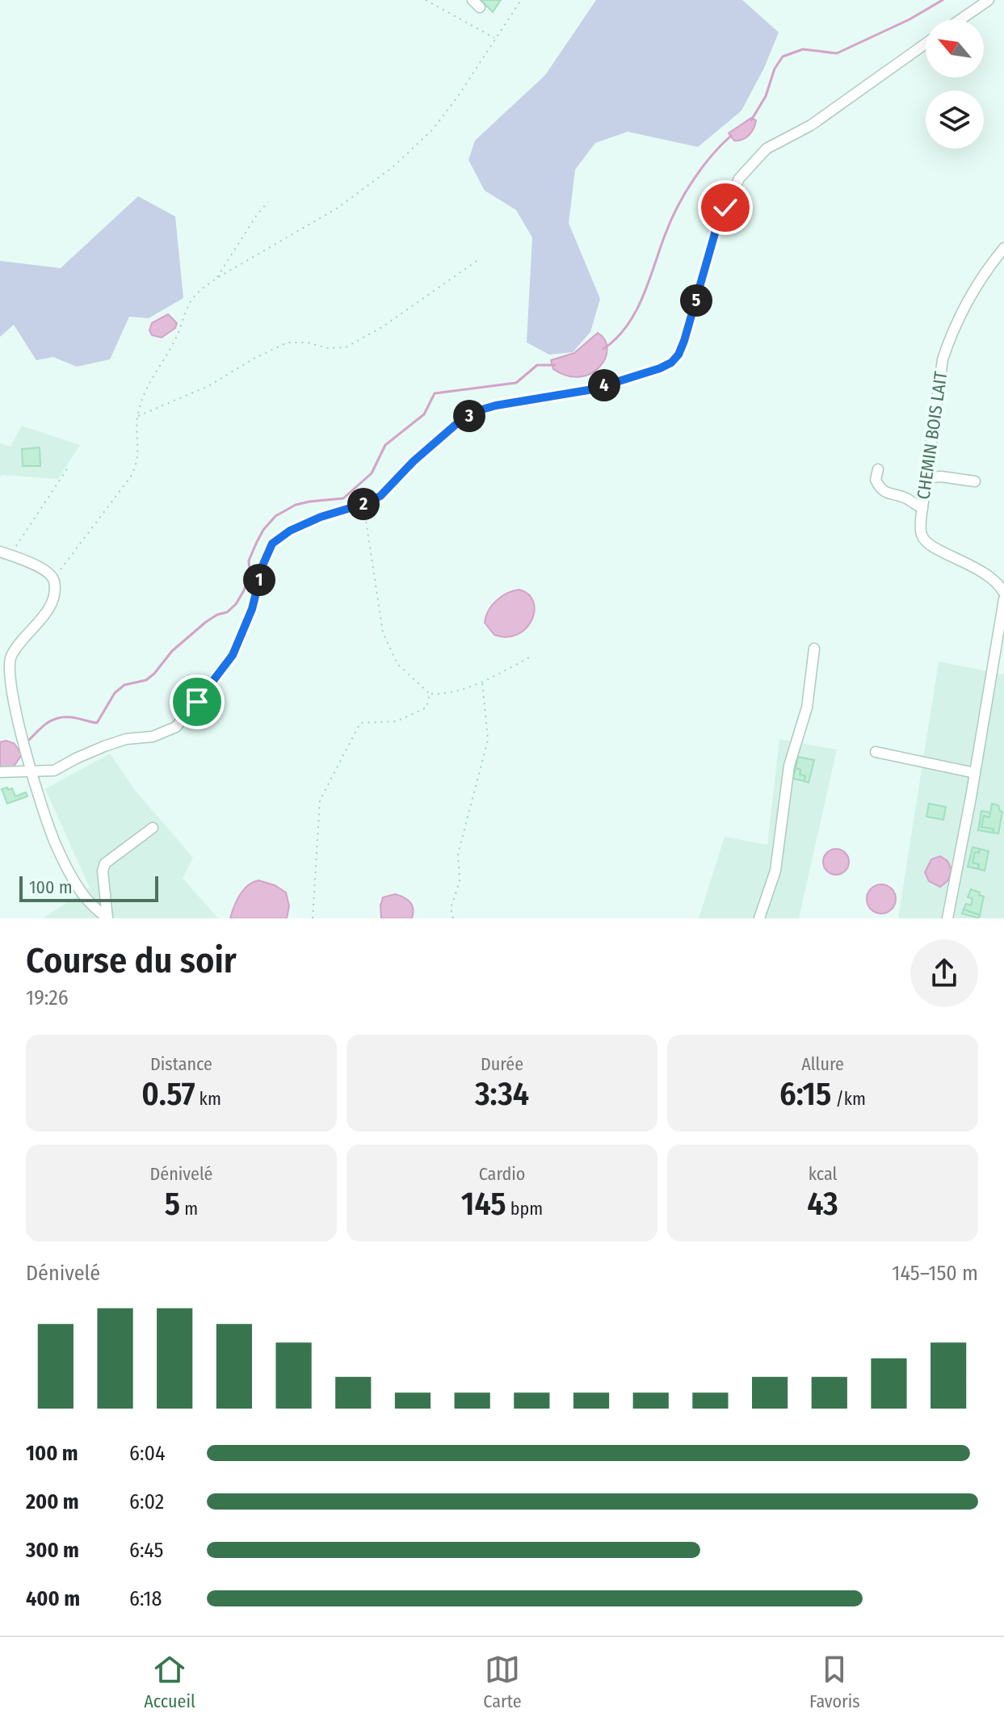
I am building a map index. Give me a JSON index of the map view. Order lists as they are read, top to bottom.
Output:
{
  "streets": {
    "street": ["CHEMIN BOIS LAIT"]
  },
  "scale_bar": "100 m",
  "north": "top left",
  "page": {
    "pins": [
      "5",
      "4",
      "3",
      "2",
      "1"
    ],
    "scale": "100 m",
    "heading": ["Course du soir", "19:26"],
    "stats": [
      ["Distance", "0.57 km"],
      ["Durée", "3:34"],
      ["Allure", "6:15 /km"],
      ["Dénivelé", "5 m"],
      ["Cardio", "145 bpm"],
      ["kcal", "43"]
    ],
    "chart": ["Dénivelé", "145–150 m"],
    "list": [
      {
        "name": "100 m",
        "note": "6:04"
      },
      {
        "name": "200 m",
        "note": "6:02"
      },
      {
        "name": "300 m",
        "note": "6:45"
      },
      {
        "name": "400 m",
        "note": "6:18"
      }
    ],
    "tabs": ["Accueil", "Carte", "Favoris"]
  }
}
